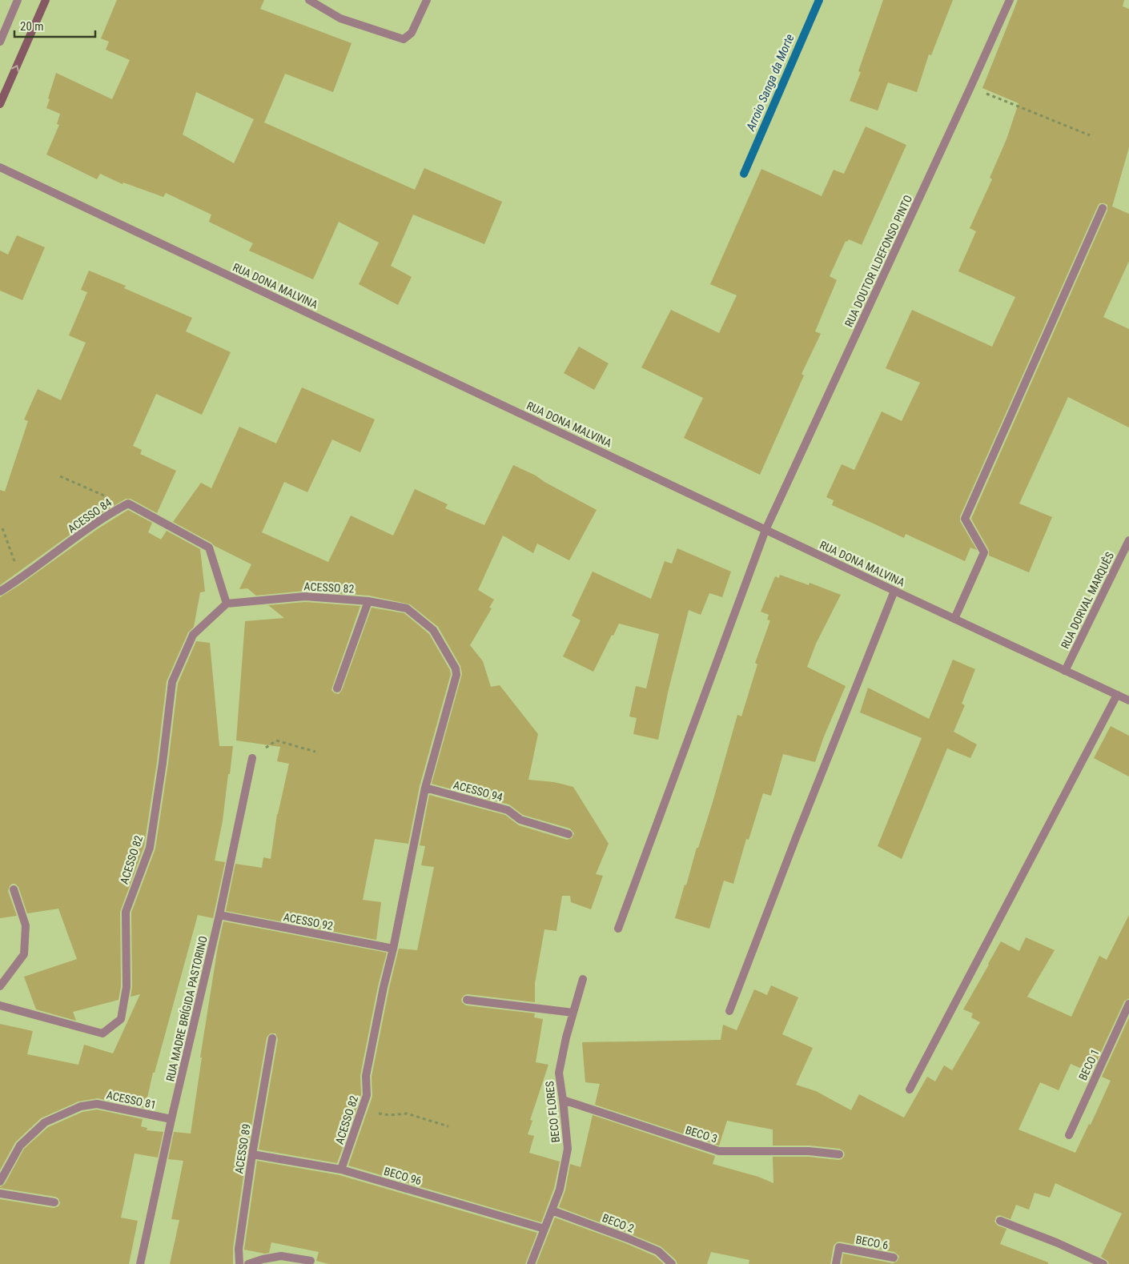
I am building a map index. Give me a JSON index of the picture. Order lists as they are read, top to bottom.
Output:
{
  "streets": {
    "street": [
      "RUA DOUTOR ILDEFONSO PINTO",
      "RUA DONA MALVINA",
      "ACESSO 84",
      "ACESSO 82",
      "RUA DORVAL MARQUÊS",
      "ACESSO 94",
      "ACESSO 92",
      "RUA MADRE BRÍGIDA PASTORINO",
      "BECO 1",
      "ACESSO 81",
      "BECO FLORES",
      "BECO 3",
      "ACESSO 89",
      "BECO 96",
      "BECO 2",
      "BECO 6"
    ]
  },
  "crossings": [
    ["RUA DOUTOR ILDEFONSO PINTO", "RUA DONA MALVINA"],
    ["RUA DONA MALVINA", "RUA DORVAL MARQUÊS"],
    ["ACESSO 84", "ACESSO 82"],
    ["ACESSO 82", "ACESSO 94"],
    ["ACESSO 82", "ACESSO 92"],
    ["ACESSO 82", "BECO 96"],
    ["ACESSO 92", "RUA MADRE BRÍGIDA PASTORINO"],
    ["RUA MADRE BRÍGIDA PASTORINO", "ACESSO 81"],
    ["BECO FLORES", "BECO 3"],
    ["BECO FLORES", "BECO 96"],
    ["BECO FLORES", "BECO 2"],
    ["ACESSO 89", "BECO 96"]
  ],
  "water": ["Arroio Sanga da Morte"],
  "scale_bar": "20 m"
}
